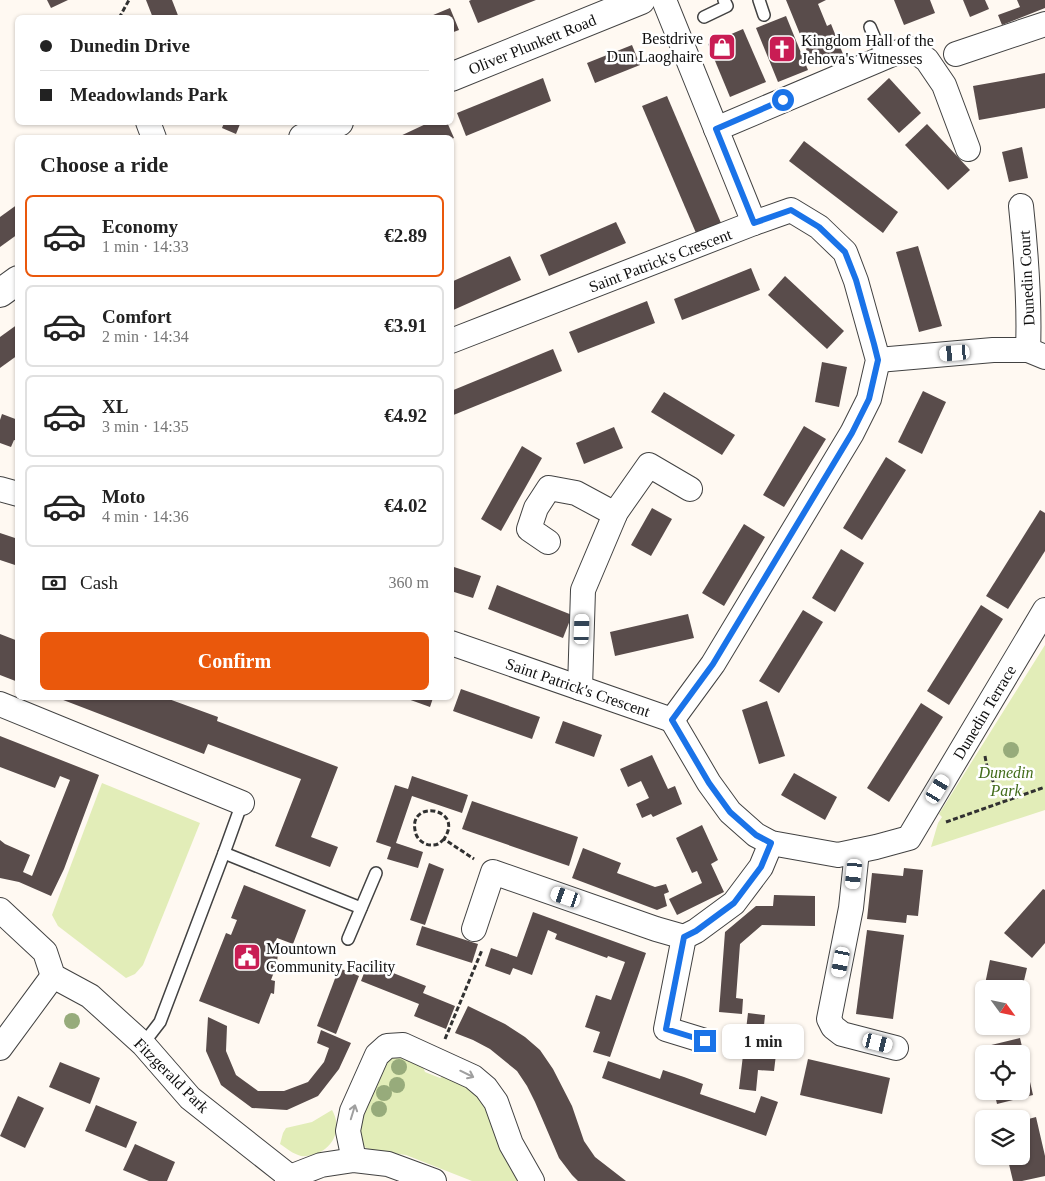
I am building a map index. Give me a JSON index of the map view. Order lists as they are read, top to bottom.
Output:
{
  "streets": {
    "street": [
      "Oliver Plunkett Road",
      "Saint Patrick's Crescent",
      "Dunedin Court",
      "Dunedin Terrace",
      "Fitzgerald Park"
    ]
  },
  "parks": ["Dunedin Park"],
  "places": {
    "shop": ["Bestdrive Dun Laoghaire"],
    "church": ["Kingdom Hall of the Jehova's Witnesses"],
    "public building": ["Mountown Community Facility"]
  },
  "north": "bottom right",
  "page": {
    "banner": ["Dunedin Drive", "Meadowlands Park"],
    "heading": "Choose a ride",
    "list": [
      {
        "name": "Economy",
        "note": "1 min · 14:33",
        "value": "€2.89"
      },
      {
        "name": "Comfort",
        "note": "2 min · 14:34",
        "value": "€3.91"
      },
      {
        "name": "XL",
        "note": "3 min · 14:35",
        "value": "€4.92"
      },
      {
        "name": "Moto",
        "note": "4 min · 14:36",
        "value": "€4.02"
      }
    ],
    "pay": ["Cash", "360 m"],
    "buttons": "Confirm",
    "bubble": "1 min"
  }
}
